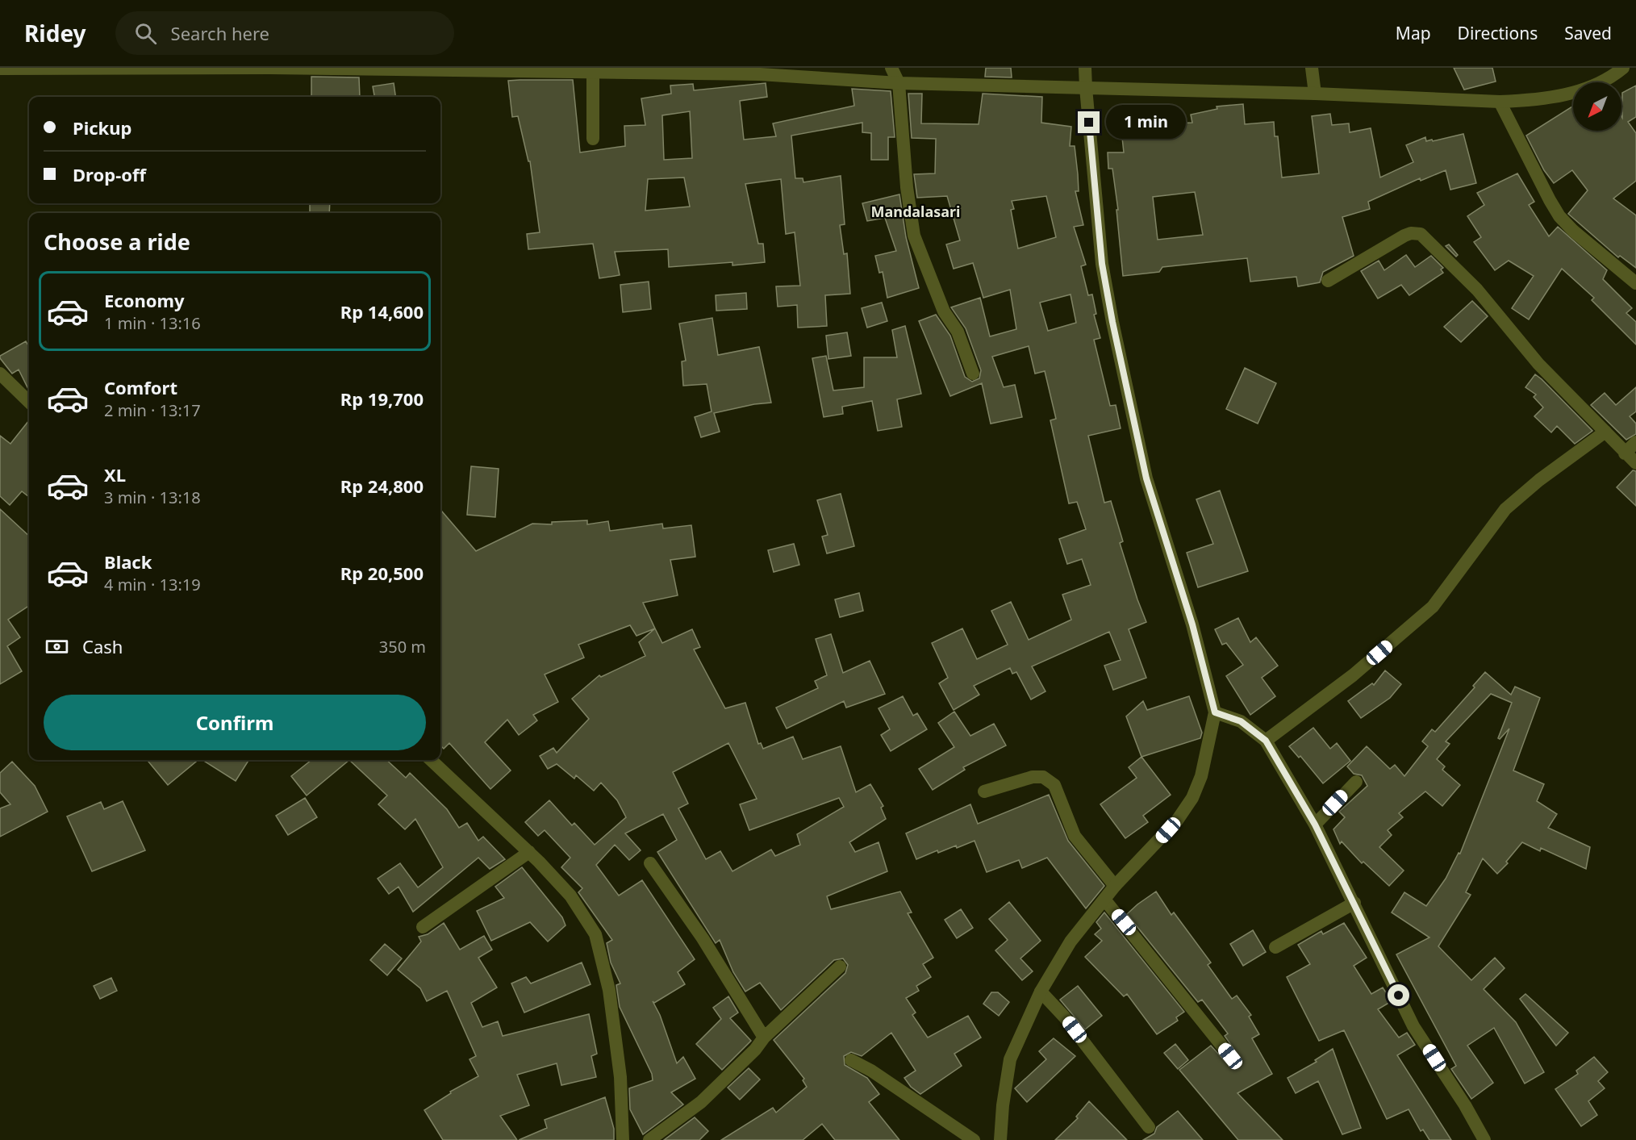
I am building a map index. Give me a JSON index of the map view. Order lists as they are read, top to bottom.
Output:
{
  "districts": ["Mandalasari"],
  "north": "bottom left",
  "page": {
    "header": "Ridey",
    "search": "Search here",
    "nav": ["Map", "Directions", "Saved"],
    "banner": ["Pickup", "Drop-off"],
    "bubble": "1 min",
    "heading": "Choose a ride",
    "list": [
      {
        "name": "Economy",
        "note": "1 min · 13:16",
        "value": "Rp 14,600"
      },
      {
        "name": "Comfort",
        "note": "2 min · 13:17",
        "value": "Rp 19,700"
      },
      {
        "name": "XL",
        "note": "3 min · 13:18",
        "value": "Rp 24,800"
      },
      {
        "name": "Black",
        "note": "4 min · 13:19",
        "value": "Rp 20,500"
      }
    ],
    "pay": ["Cash", "350 m"],
    "buttons": "Confirm"
  }
}
